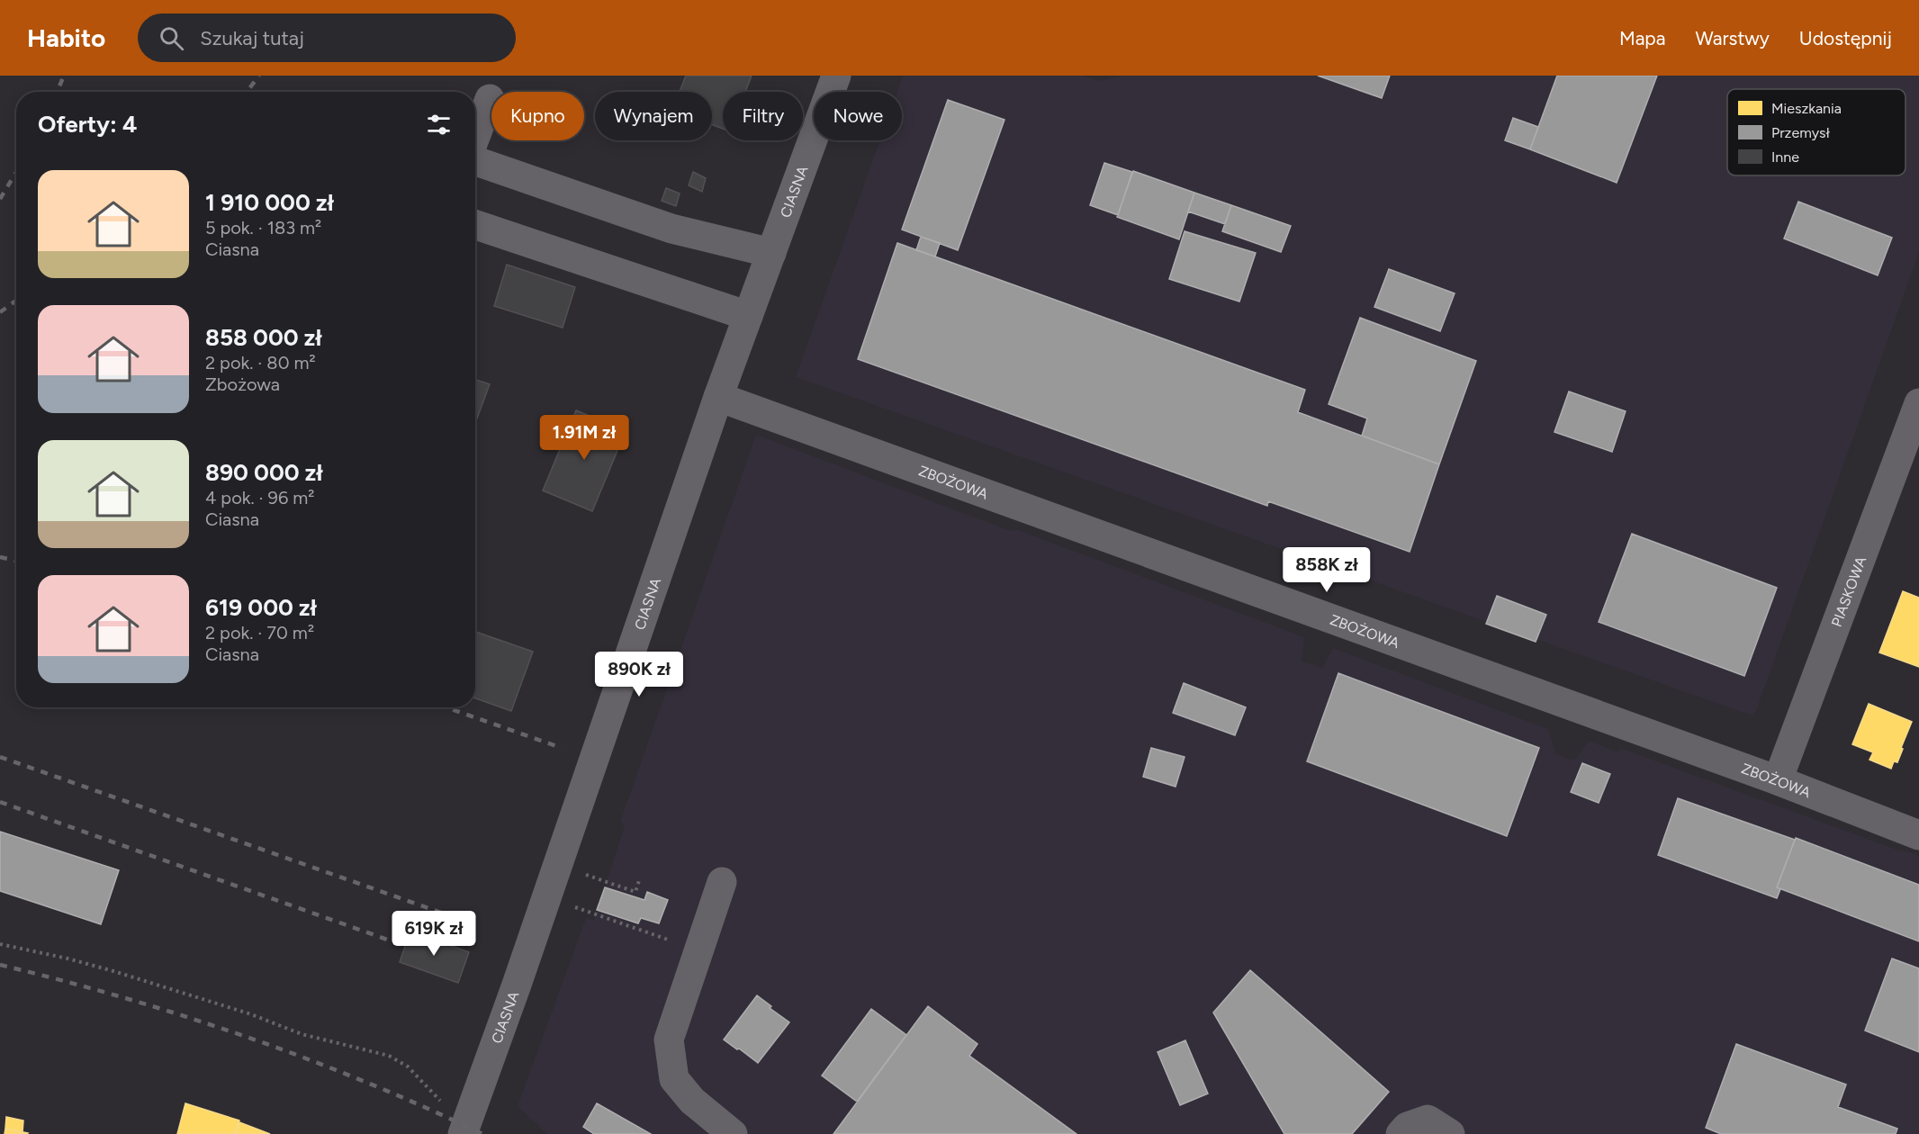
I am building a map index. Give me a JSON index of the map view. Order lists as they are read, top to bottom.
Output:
{
  "streets": {
    "street": ["CIASNA", "ZBOŻOWA", "PIASKOWA"]
  },
  "crossings": [
    ["CIASNA", "ZBOŻOWA"],
    ["ZBOŻOWA", "PIASKOWA"]
  ],
  "legend": ["Mieszkania", "Przemysł", "Inne"],
  "page": {
    "header": "Habito",
    "search": "Szukaj tutaj",
    "nav": ["Mapa", "Warstwy", "Udostępnij"],
    "chip": [
      "Kupno",
      "Wynajem",
      "Filtry",
      "Nowe"
    ],
    "heading": "Oferty: 4",
    "list": [
      {
        "name": "1 910 000 zł",
        "note": "5 pok. · 183 m² · Ciasna"
      },
      {
        "name": "858 000 zł",
        "note": "2 pok. · 80 m² · Zbożowa"
      },
      {
        "name": "890 000 zł",
        "note": "4 pok. · 96 m² · Ciasna"
      },
      {
        "name": "619 000 zł",
        "note": "2 pok. · 70 m² · Ciasna"
      }
    ],
    "price": [
      "1.91M zł",
      "858K zł",
      "890K zł",
      "619K zł"
    ]
  }
}
